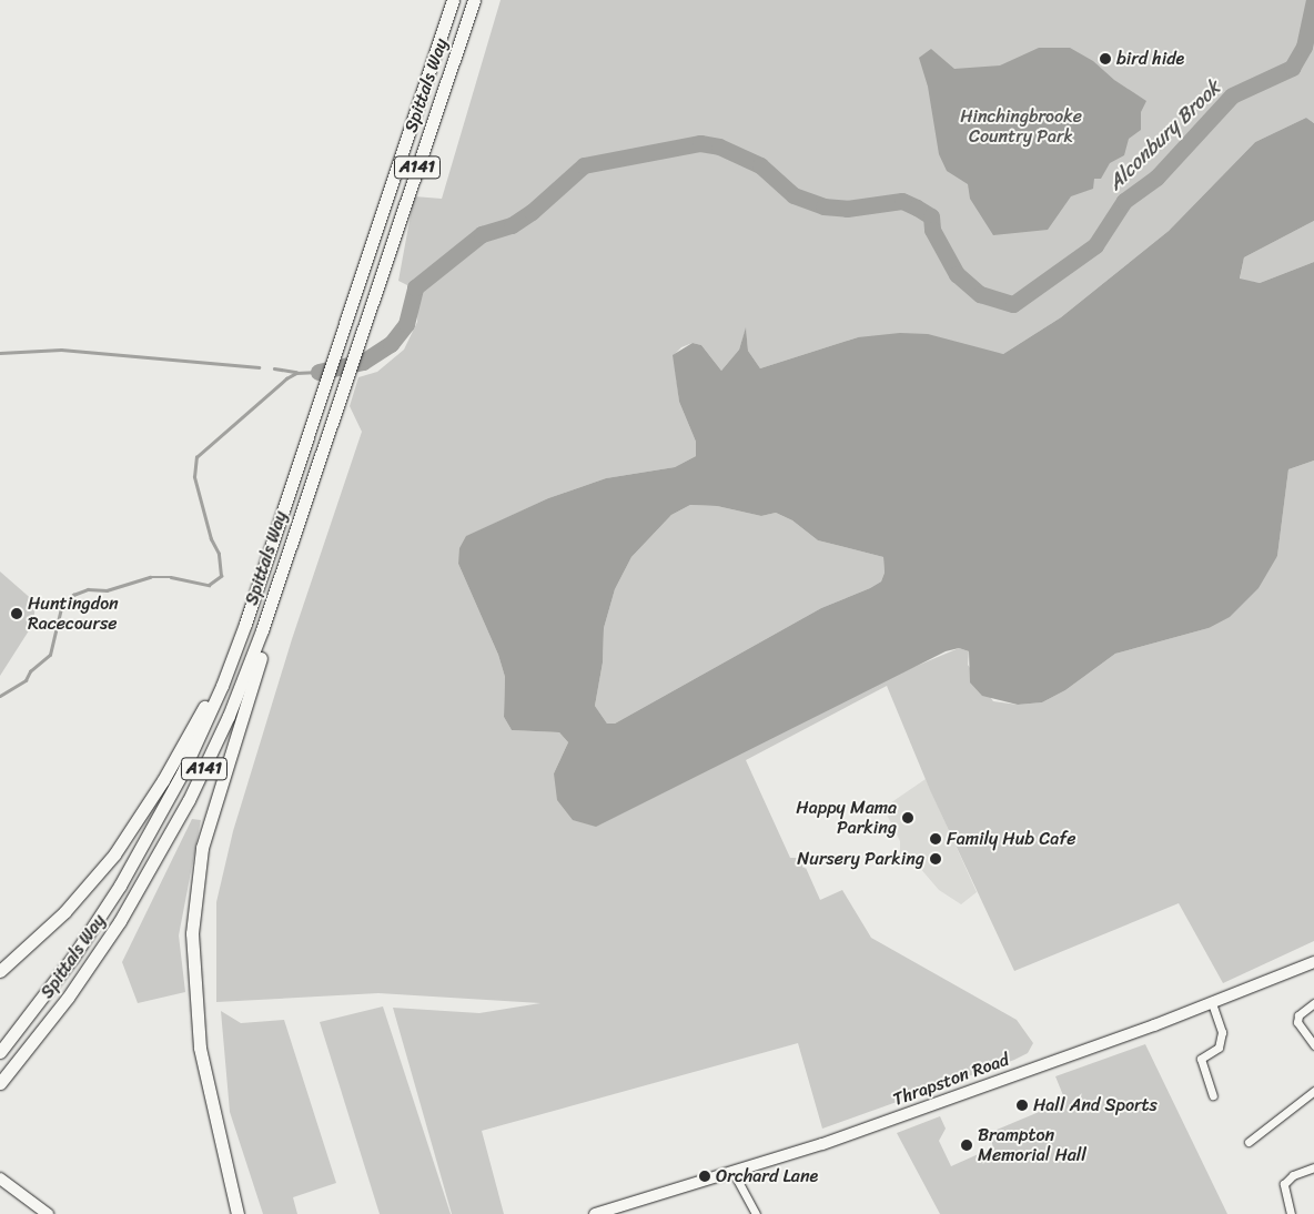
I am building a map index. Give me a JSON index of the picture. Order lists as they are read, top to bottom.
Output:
{
  "streets": {
    "highway": ["Spittals Way", "A141"],
    "main road": ["Thrapston Road"]
  },
  "water": ["Alconbury Brook"],
  "parks": ["Hinchingbrooke Country Park"],
  "places": [
    "bird hide",
    "Huntingdon Racecourse",
    "Happy Mama Parking",
    "Family Hub Cafe",
    "Nursery Parking",
    "Hall And Sports",
    "Brampton Memorial Hall",
    "Orchard Lane"
  ]
}
